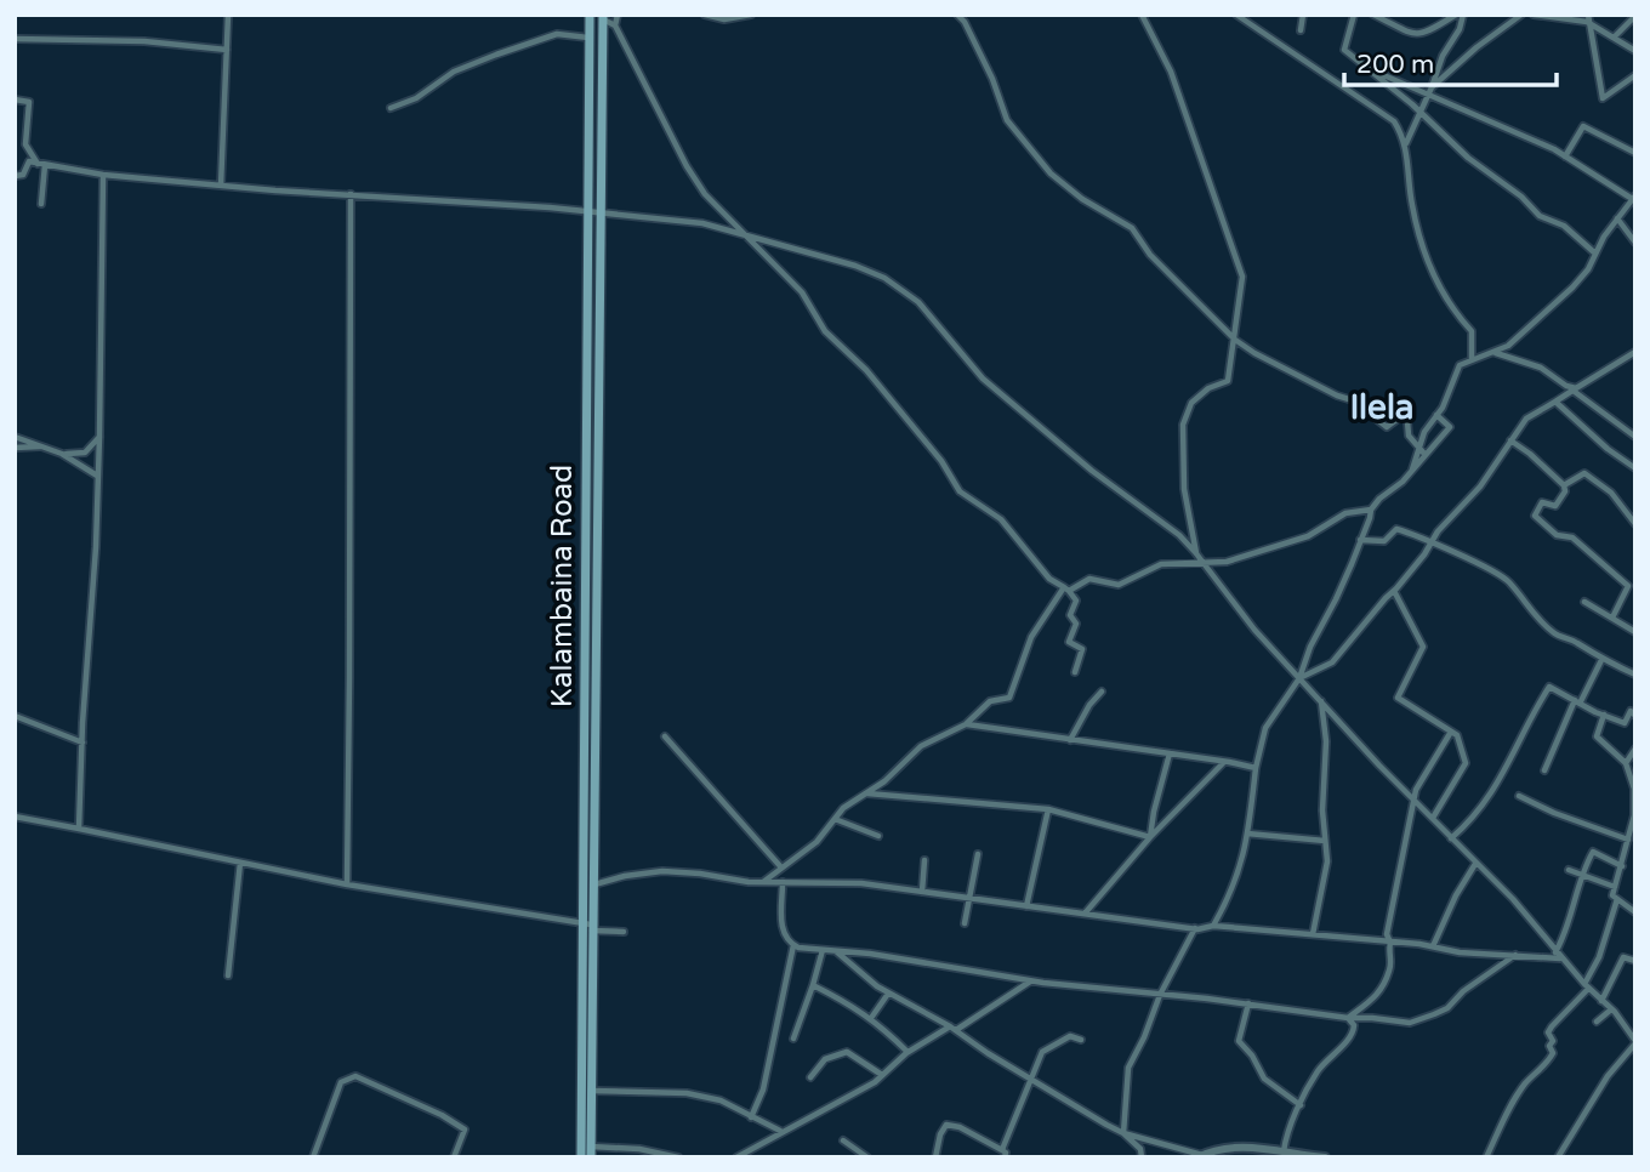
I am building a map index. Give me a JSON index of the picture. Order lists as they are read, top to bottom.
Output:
{
  "streets": {
    "main road": ["Kalambaina Road"]
  },
  "districts": ["Ilela"],
  "scale_bar": "200 m"
}
